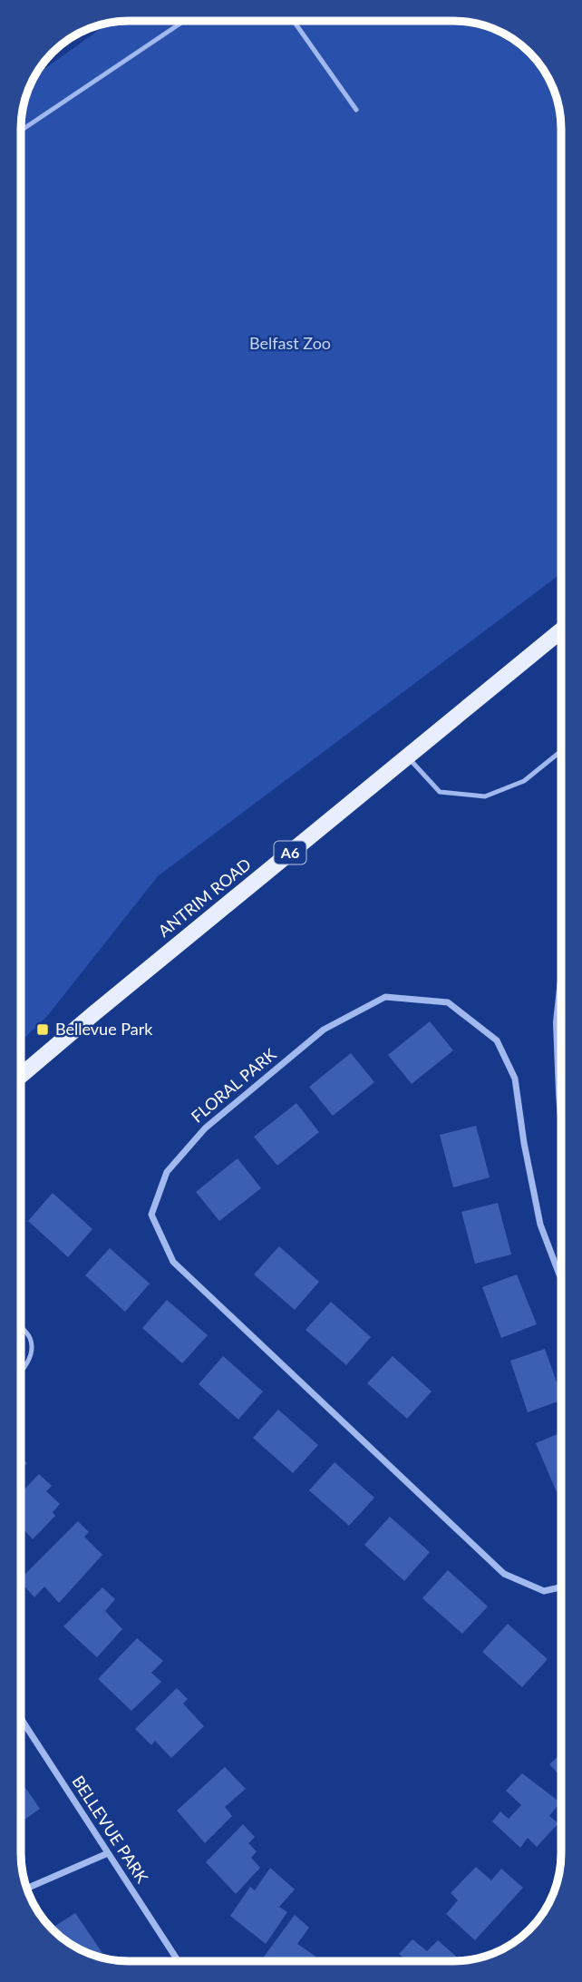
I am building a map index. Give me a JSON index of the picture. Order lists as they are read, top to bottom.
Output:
{
  "streets": {
    "main road": ["A6", "ANTRIM ROAD"],
    "street": ["FLORAL PARK", "BELLEVUE PARK"]
  },
  "parks": ["Belfast Zoo"],
  "places": {
    "transit": ["Bellevue Park"]
  }
}
